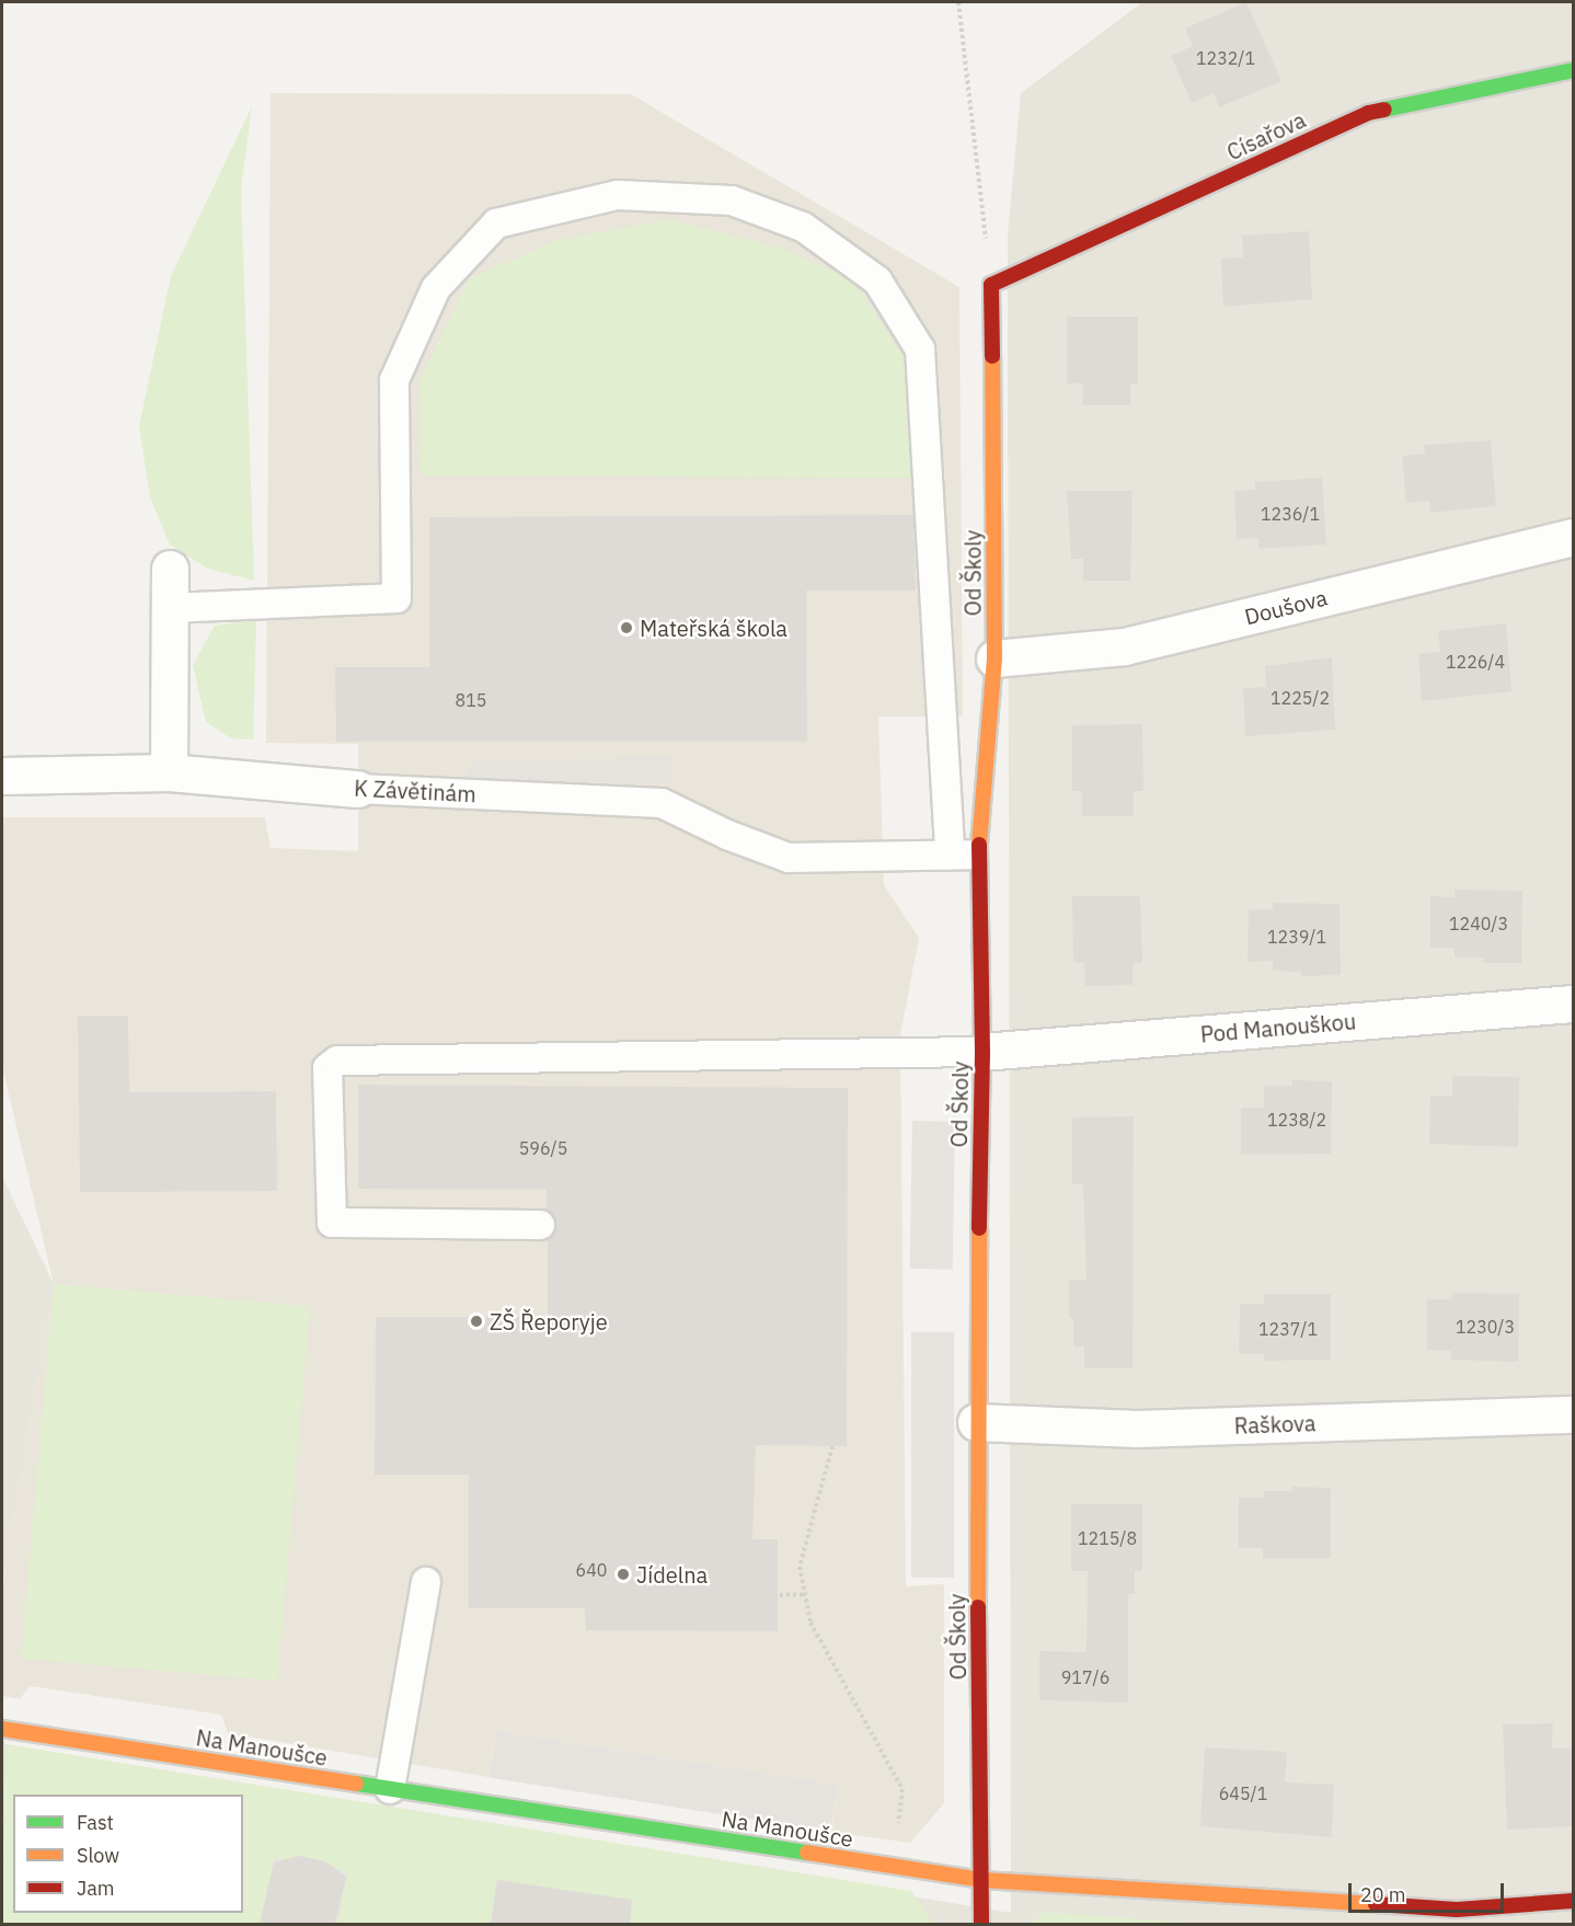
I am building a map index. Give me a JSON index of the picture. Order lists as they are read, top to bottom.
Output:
{
  "streets": {
    "street": [
      "Císařova",
      "Od Školy",
      "Doušova",
      "K Závětinám",
      "Pod Manouškou",
      "Raškova",
      "Na Manoušce"
    ]
  },
  "crossings": [
    ["Císařova", "Od Školy"],
    ["Od Školy", "Doušova"],
    ["Od Školy", "Pod Manouškou"],
    ["Od Školy", "Raškova"],
    ["Od Školy", "Na Manoušce"]
  ],
  "places": ["Mateřská škola", "ZŠ Řeporyje", "Jídelna"],
  "house_numbers": [
    "1232/1",
    "1236/1",
    "1226/4",
    "1225/2",
    "815",
    "1240/3",
    "1239/1",
    "1238/2",
    "596/5",
    "1230/3",
    "1237/1",
    "1215/8",
    "640",
    "917/6",
    "645/1"
  ],
  "legend": ["Fast", "Slow", "Jam"],
  "scale_bar": "20 m"
}
